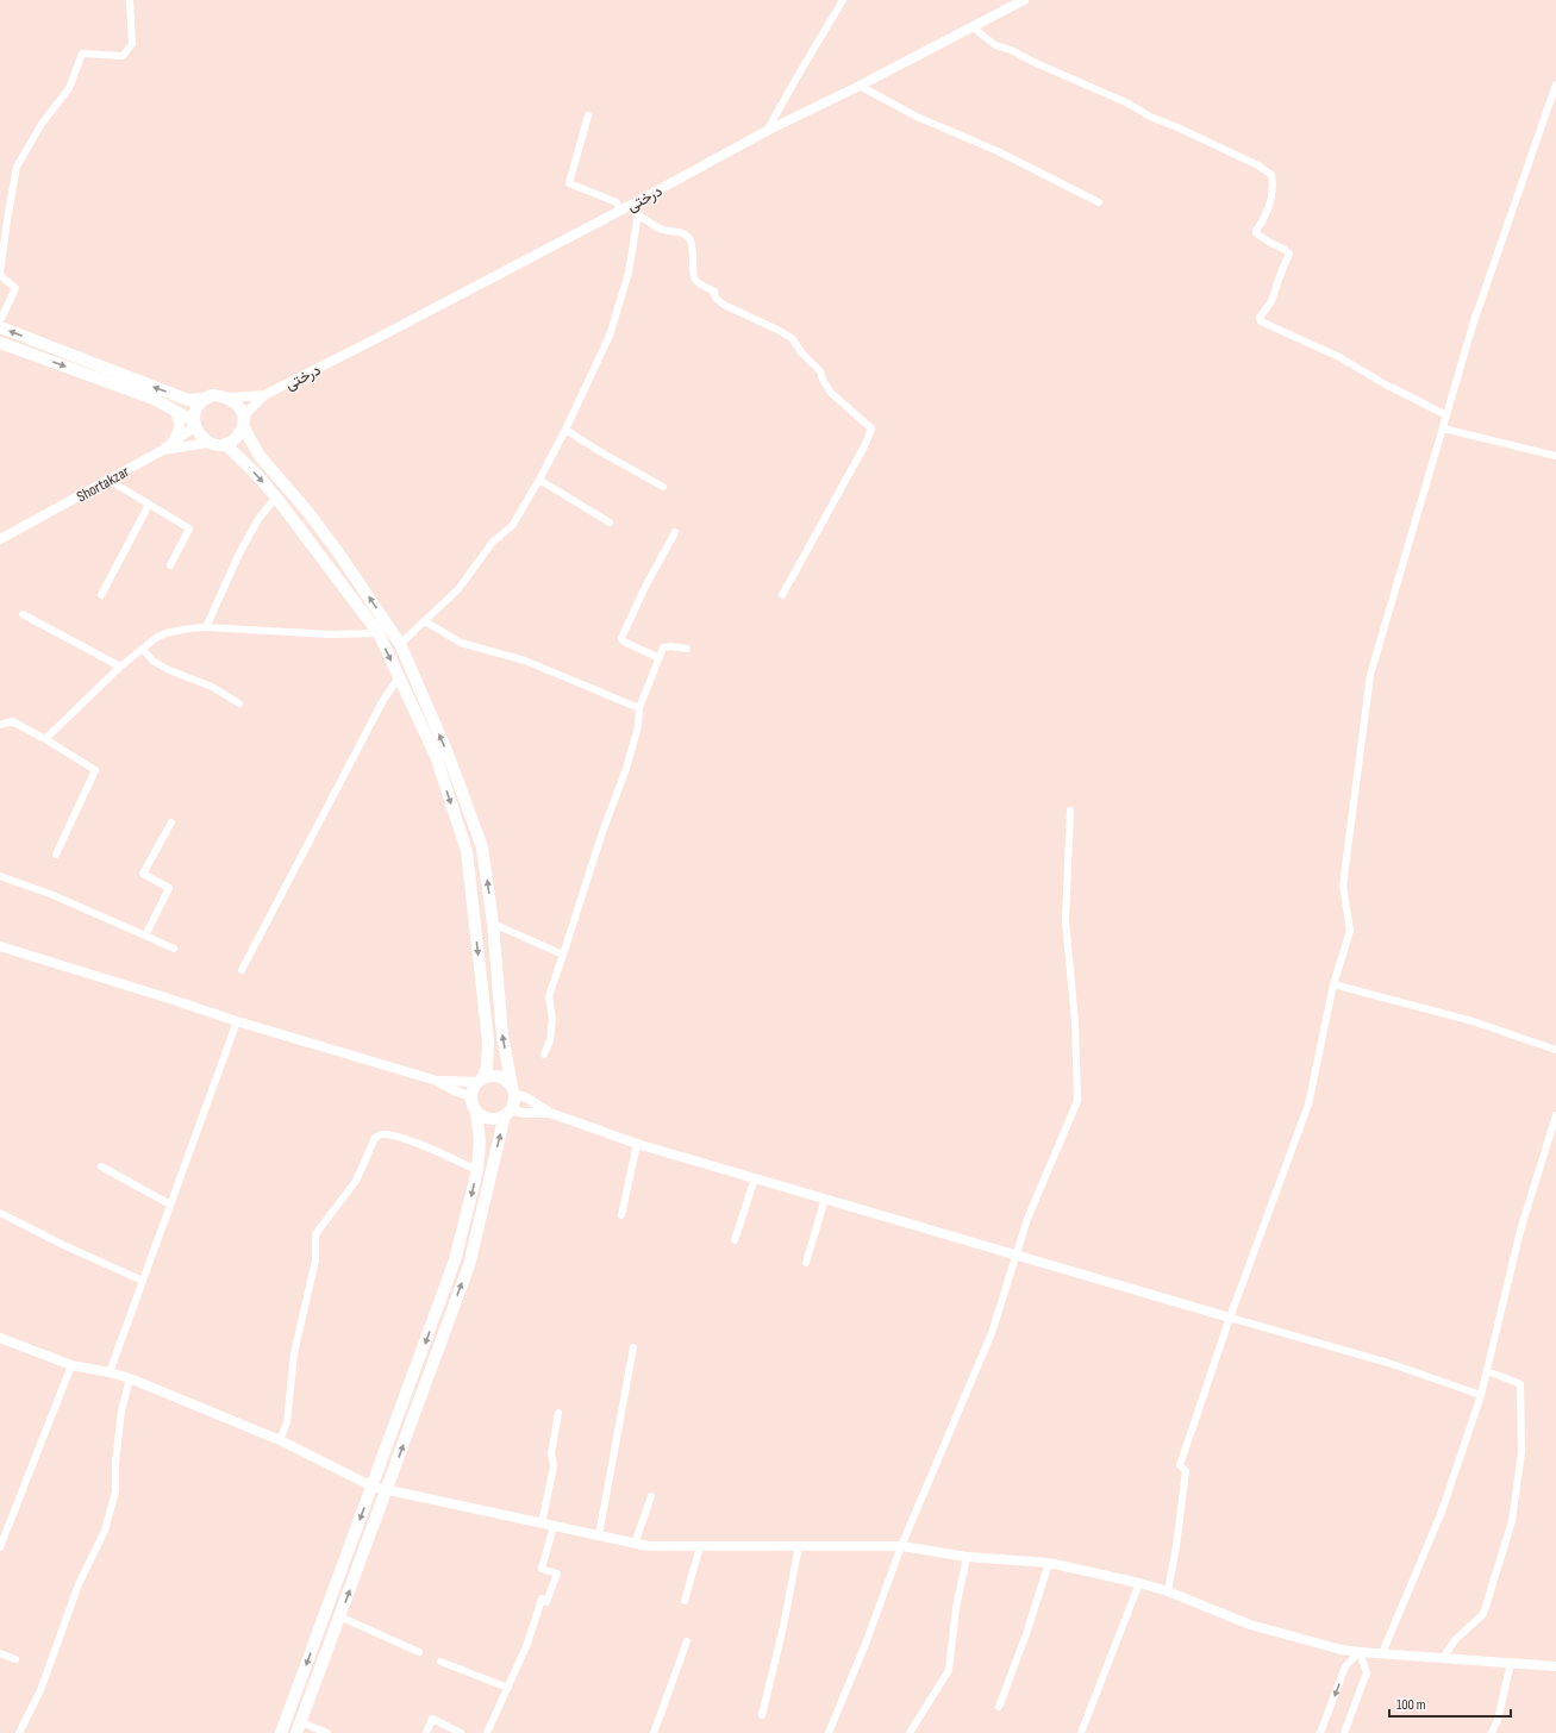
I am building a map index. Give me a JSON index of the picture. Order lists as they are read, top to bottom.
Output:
{
  "streets": {
    "street": ["درختی", "Shortakzar"]
  },
  "scale_bar": "100 m"
}
